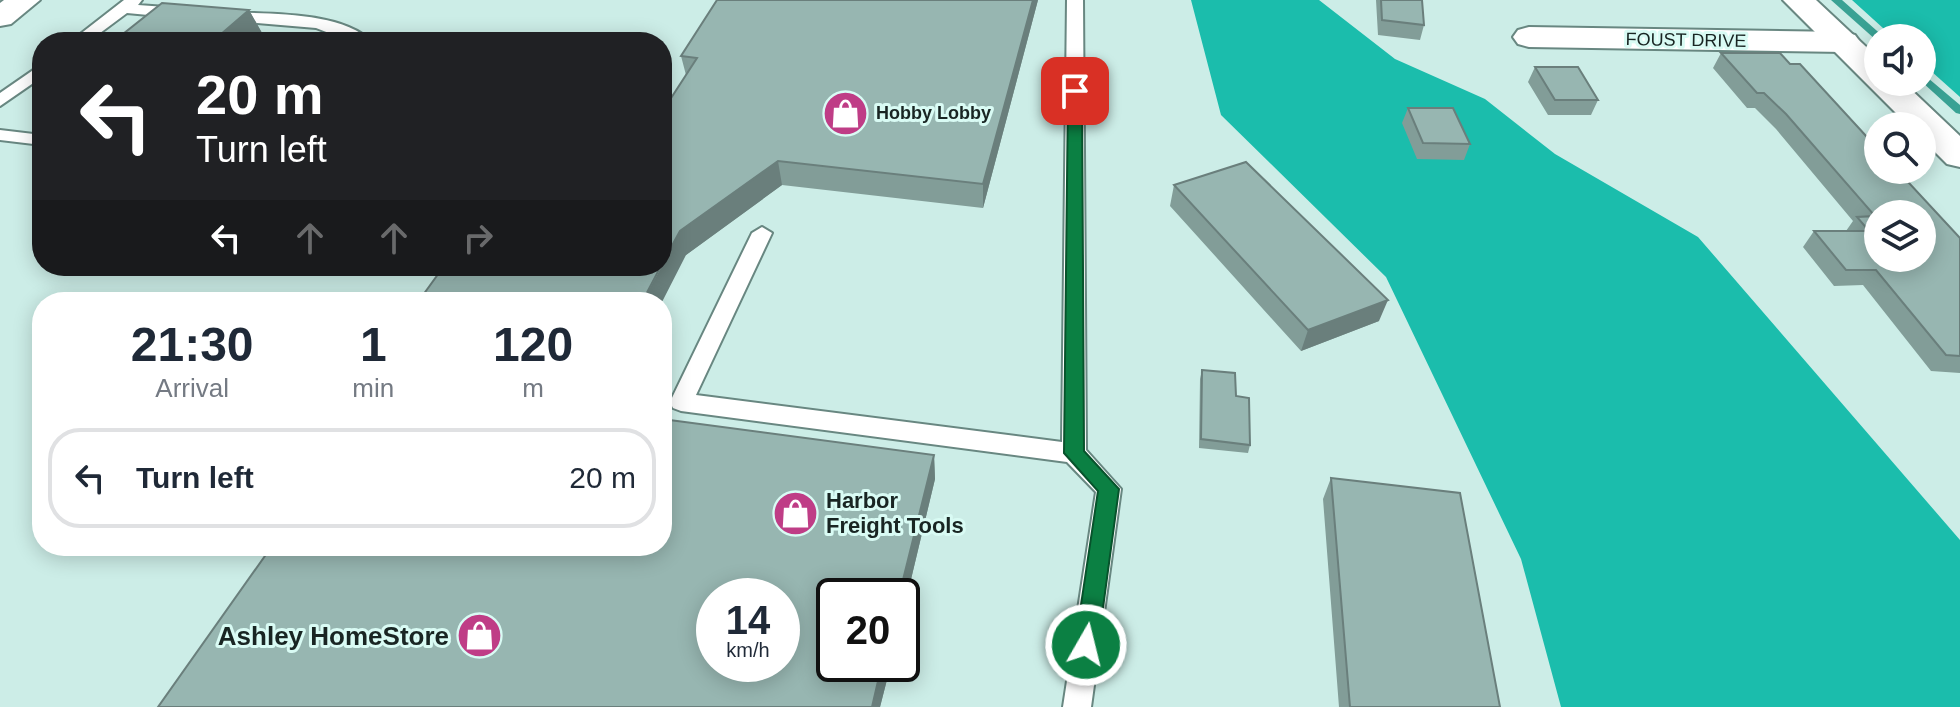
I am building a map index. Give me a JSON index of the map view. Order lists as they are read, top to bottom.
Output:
{
  "streets": {
    "main road": ["FOUST DRIVE"]
  },
  "places": {
    "shop": ["Hobby Lobby", "Harbor Freight Tools", "Ashley HomeStore"]
  },
  "page": {
    "turn": ["20 m", "Turn left"],
    "eta": [
      "21:30",
      "Arrival",
      "1",
      "min",
      "120",
      "m"
    ],
    "list": [
      {
        "name": "Turn left",
        "value": "20 m"
      }
    ],
    "speed": "14 km/h",
    "limit": "20"
  }
}
